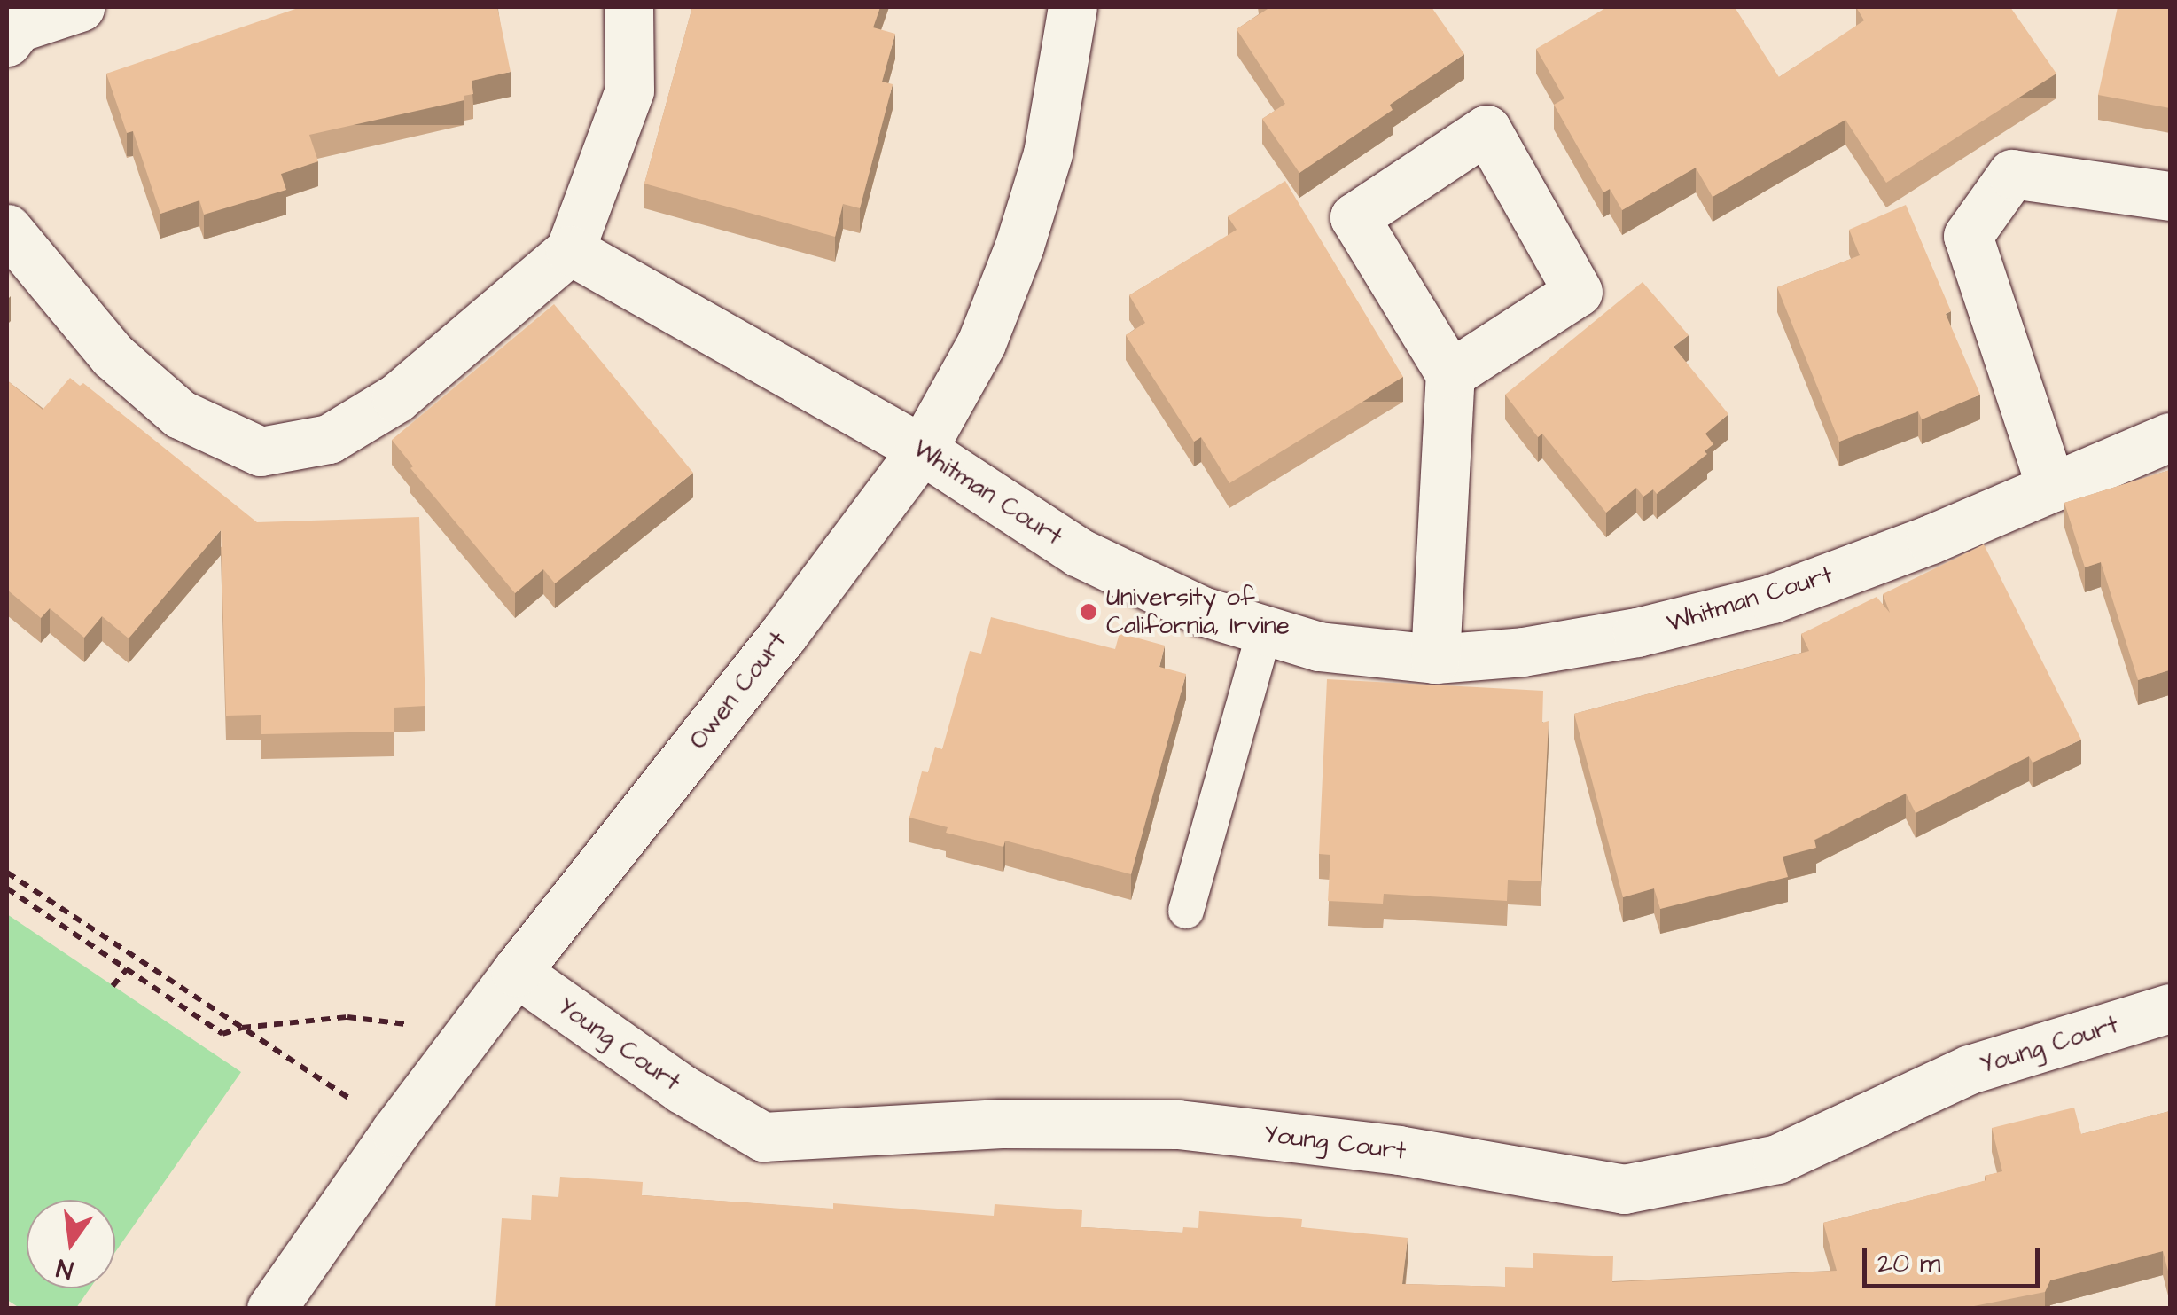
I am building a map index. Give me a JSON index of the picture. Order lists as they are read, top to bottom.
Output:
{
  "streets": {
    "street": ["Whitman Court", "Owen Court", "Young Court"]
  },
  "crossings": [
    ["Whitman Court", "Owen Court"],
    ["Owen Court", "Young Court"]
  ],
  "places": ["University of California, Irvine"],
  "scale_bar": "20 m",
  "north": "bottom"
}
